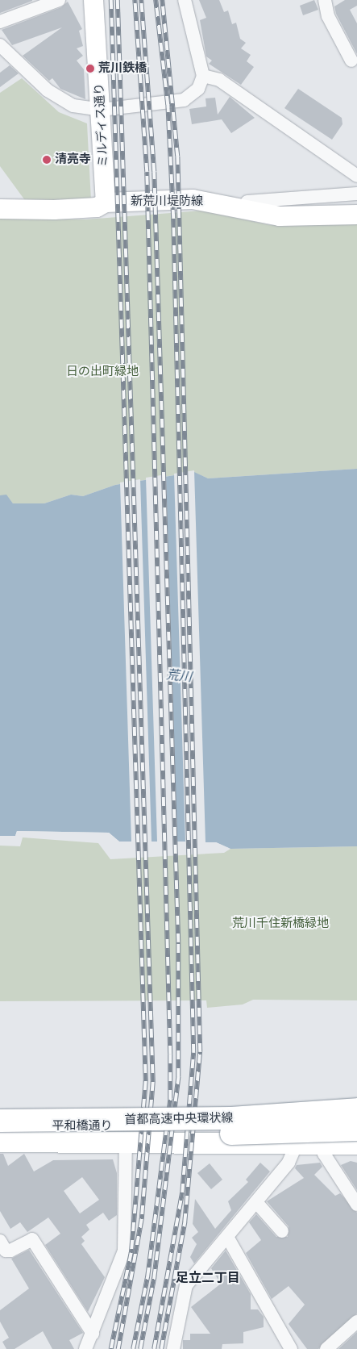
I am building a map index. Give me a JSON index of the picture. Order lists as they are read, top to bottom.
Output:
{
  "streets": {
    "highway": ["首都高速中央環状線"],
    "main road": ["ミルディス通り", "新荒川堤防線", "平和橋通り"]
  },
  "crossings": [
    ["ミルディス通り", "新荒川堤防線"]
  ],
  "districts": ["足立二丁目"],
  "water": ["荒川"],
  "parks": ["日の出町緑地", "荒川千住新橋緑地"],
  "places": ["荒川鉄橋", "清亮寺"]
}
